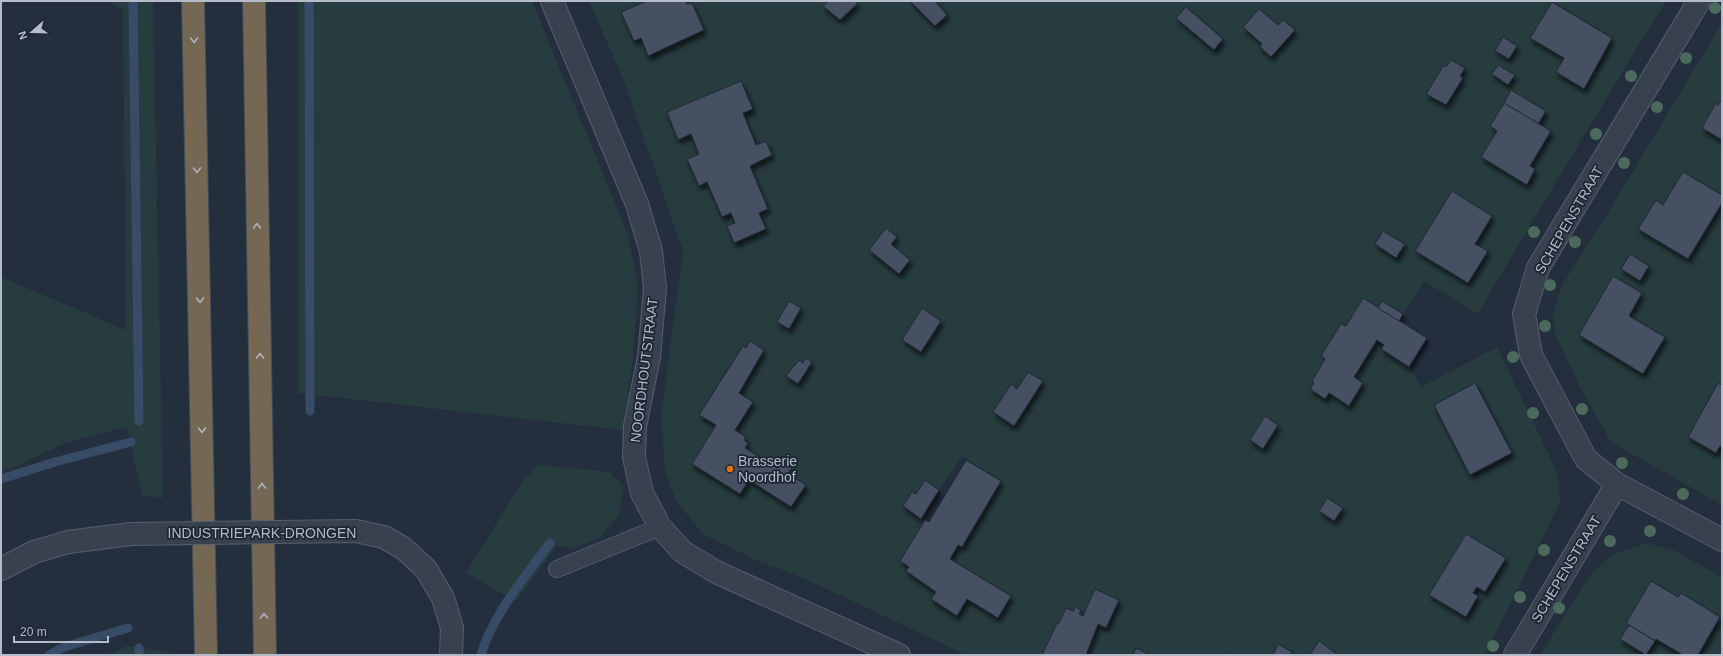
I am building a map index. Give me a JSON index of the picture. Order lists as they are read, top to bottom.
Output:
{
  "streets": {
    "street": ["SCHEPENSTRAAT", "NOORDHOUTSTRAAT", "INDUSTRIEPARK-DRONGEN"]
  },
  "places": ["Brasserie Noordhof"],
  "scale_bar": "20 m",
  "north": "left"
}
